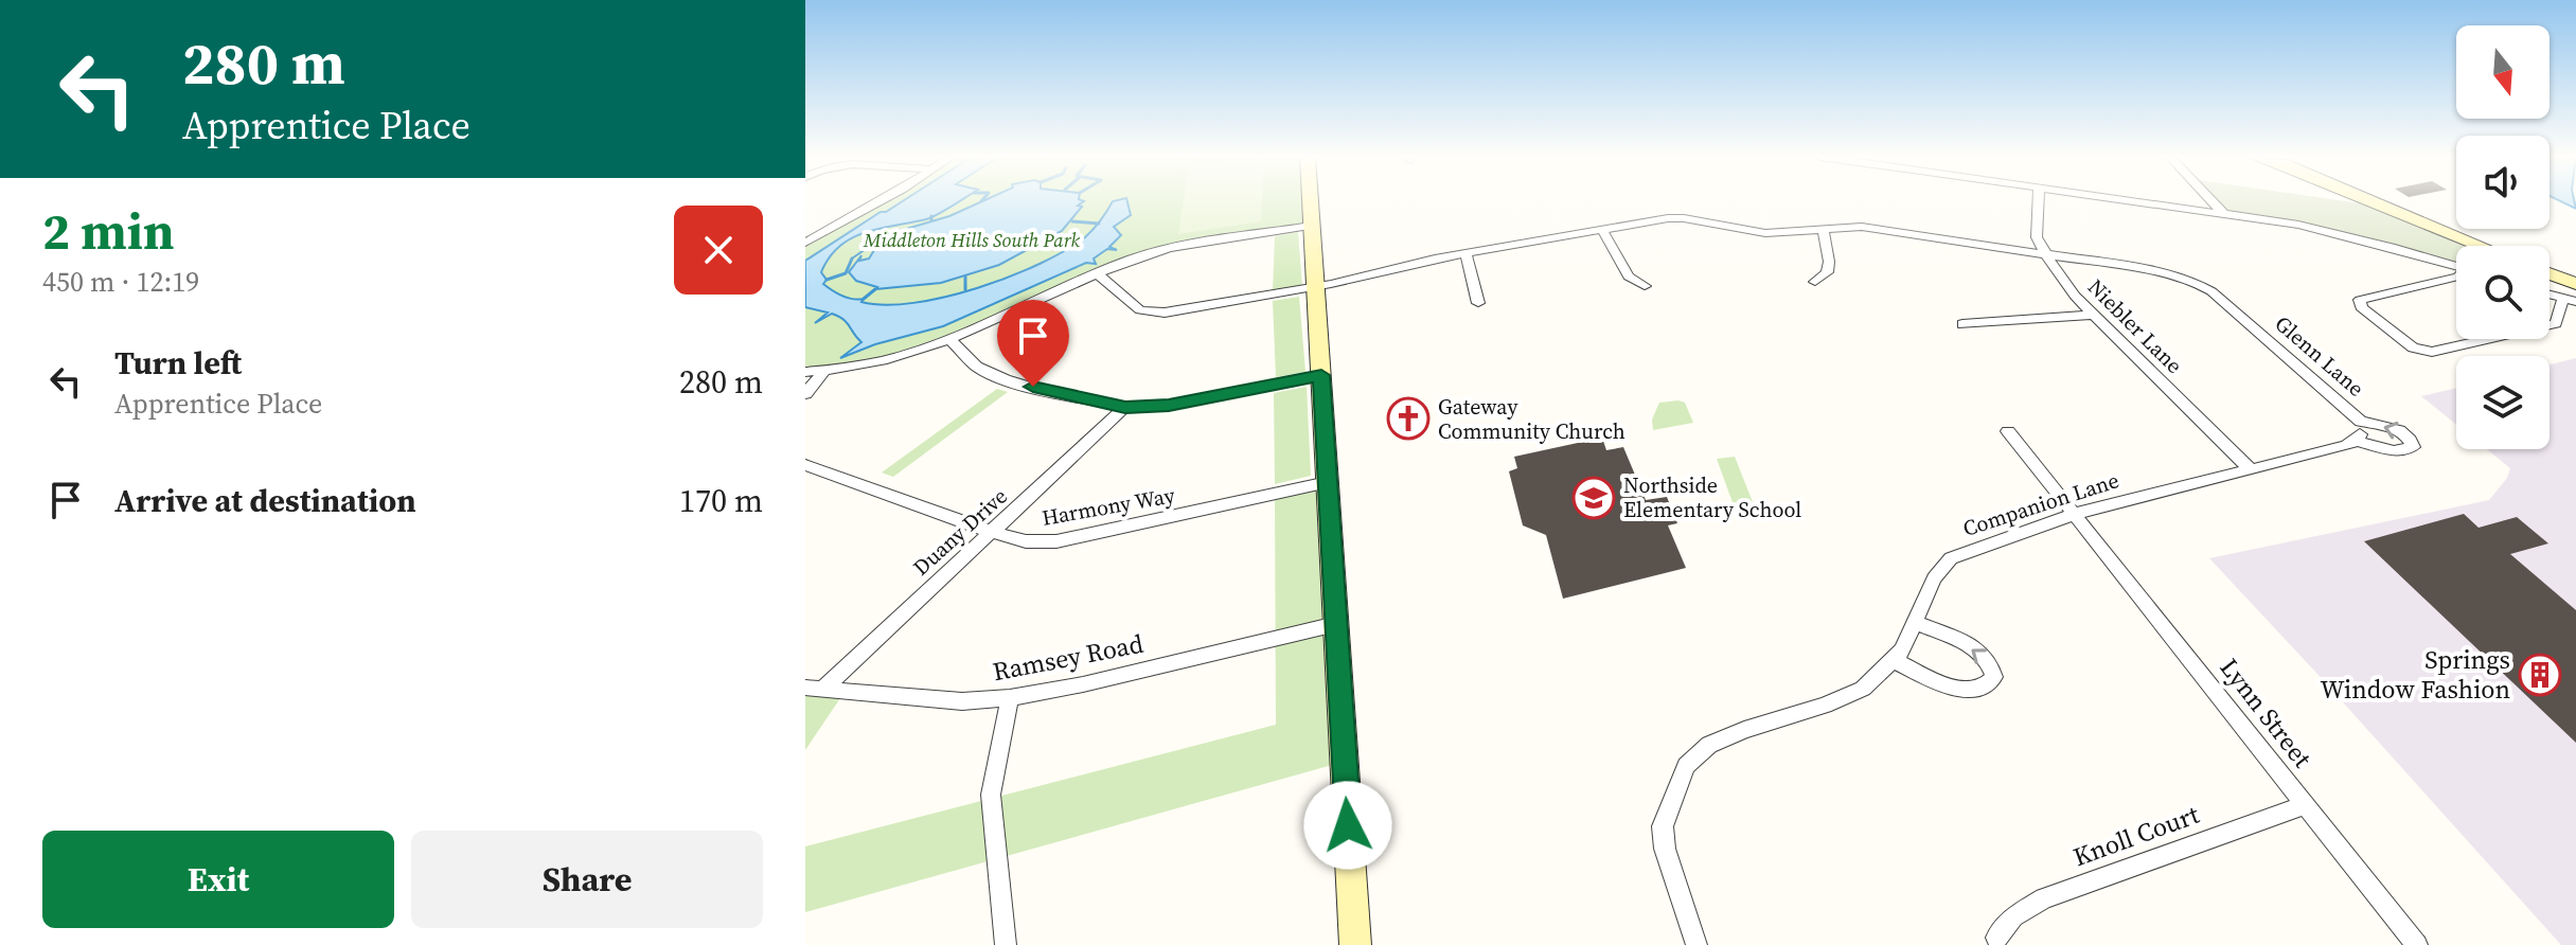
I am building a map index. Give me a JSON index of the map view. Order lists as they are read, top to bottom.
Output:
{
  "streets": {
    "street": [
      "Niebler Lane",
      "Glenn Lane",
      "Companion Lane",
      "Harmony Way",
      "Duany Drive",
      "Ramsey Road",
      "Lynn Street",
      "Knoll Court"
    ]
  },
  "crossings": [
    ["Niebler Lane", "Glenn Lane"],
    ["Niebler Lane", "Companion Lane"],
    ["Glenn Lane", "Companion Lane"],
    ["Companion Lane", "Lynn Street"],
    ["Harmony Way", "Duany Drive"],
    ["Duany Drive", "Ramsey Road"],
    ["Lynn Street", "Knoll Court"]
  ],
  "parks": ["Middleton Hills South Park"],
  "places": {
    "church": ["Gateway Community Church"],
    "school or university": ["Northside Elementary School"],
    "building": ["Springs Window Fashion"]
  },
  "north": "bottom",
  "page": {
    "turn": ["280 m", "Apprentice Place"],
    "heading": ["2 min", "450 m · 12:19"],
    "list": [
      {
        "name": "Turn left",
        "note": "Apprentice Place",
        "value": "280 m"
      },
      {
        "name": "Arrive at destination",
        "value": "170 m"
      }
    ],
    "buttons": ["Exit", "Share"]
  }
}
